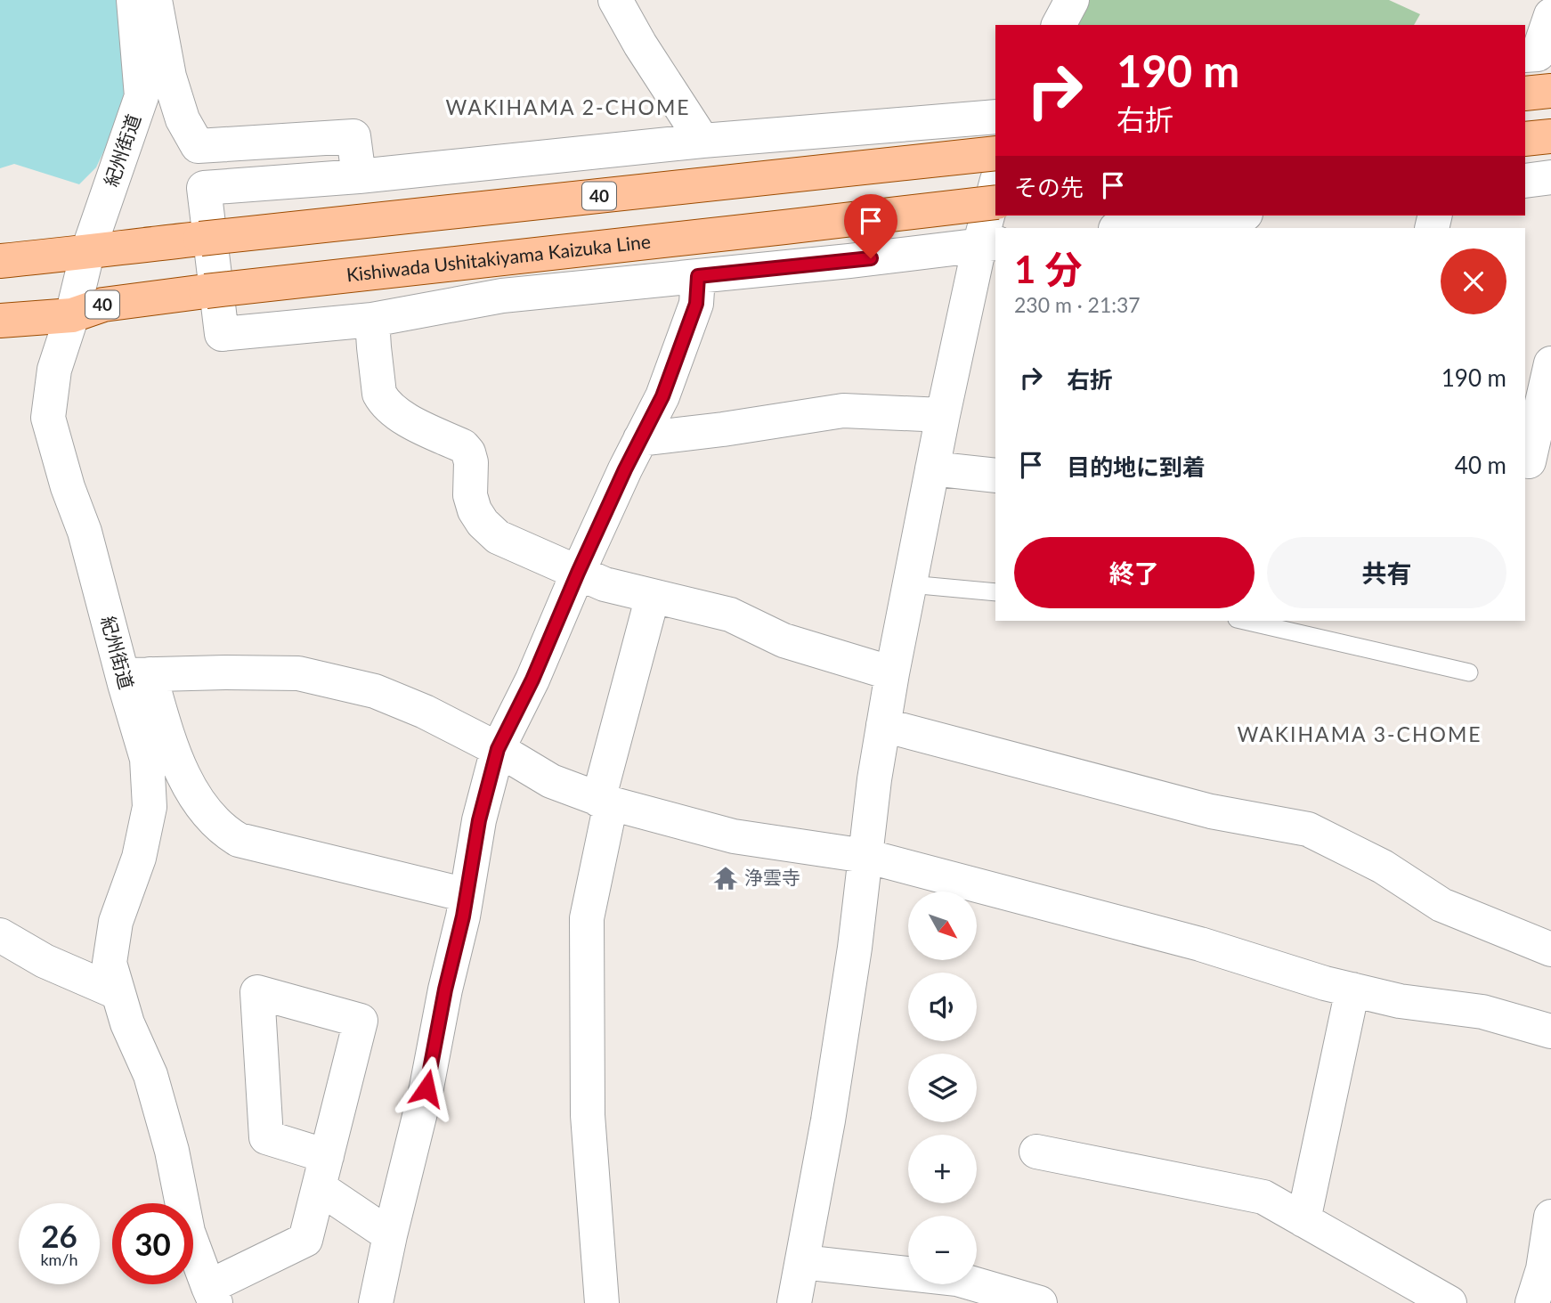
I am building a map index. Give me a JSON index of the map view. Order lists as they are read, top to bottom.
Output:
{
  "streets": {
    "main road": ["40", "Kishiwada Ushitakiyama Kaizuka Line"],
    "street": ["紀州街道"]
  },
  "crossings": [
    ["紀州街道", "40"],
    ["紀州街道", "Kishiwada Ushitakiyama Kaizuka Line"]
  ],
  "districts": ["WAKIHAMA 2-CHOME", "WAKIHAMA 3-CHOME"],
  "places": {
    "temple": ["浄雲寺"]
  },
  "north": "bottom right",
  "page": {
    "turn": ["190 m", "右折"],
    "then": "その先",
    "heading": ["1 分", "230 m · 21:37"],
    "list": [
      {
        "name": "右折",
        "value": "190 m"
      },
      {
        "name": "目的地に到着",
        "value": "40 m"
      }
    ],
    "buttons": ["終了", "共有"],
    "map_buttons": ["+", "−"],
    "speed": "26 km/h",
    "limit": "30"
  }
}
